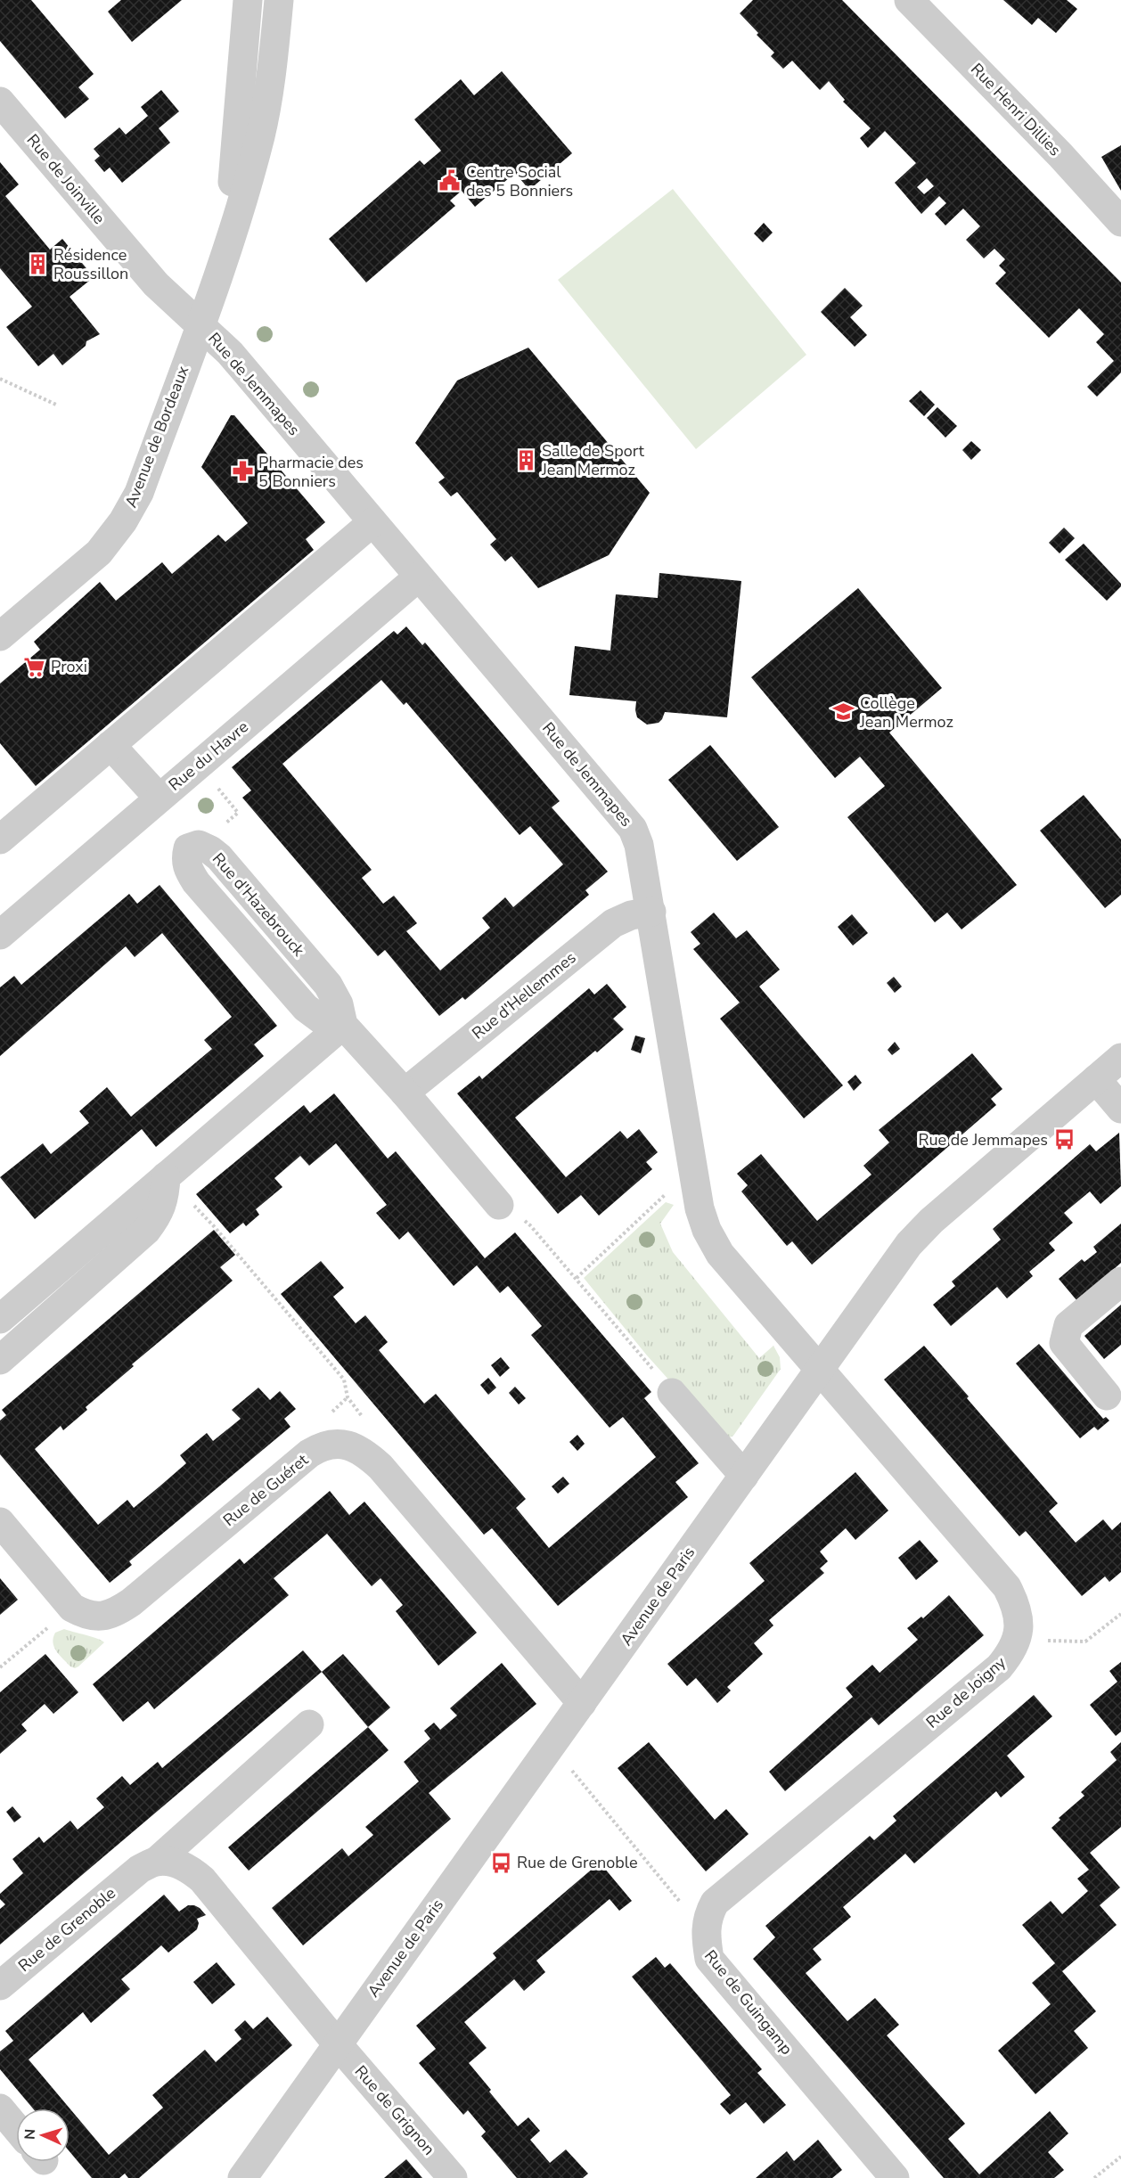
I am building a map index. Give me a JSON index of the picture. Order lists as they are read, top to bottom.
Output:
{
  "streets": {
    "street": [
      "Rue Henri Dillies",
      "Rue de Joinville",
      "Rue de Jemmapes",
      "Avenue de Bordeaux",
      "Rue du Havre",
      "Rue d'Hazebrouck",
      "Rue d'Hellemmes",
      "Rue de Guéret",
      "Avenue de Paris",
      "Rue de Joigny",
      "Rue de Grenoble",
      "Rue de Guingamp",
      "Rue de Grignon"
    ]
  },
  "crossings": [
    ["Rue de Joinville", "Rue de Jemmapes"],
    ["Rue de Joinville", "Avenue de Bordeaux"],
    ["Rue de Jemmapes", "Avenue de Bordeaux"],
    ["Rue de Jemmapes", "Rue du Havre"],
    ["Rue de Jemmapes", "Rue d'Hellemmes"],
    ["Rue de Jemmapes", "Avenue de Paris"],
    ["Rue de Guéret", "Avenue de Paris"],
    ["Avenue de Paris", "Rue de Grignon"],
    ["Rue de Joigny", "Rue de Guingamp"]
  ],
  "places": {
    "public building": ["Centre Social des 5 Bonniers"],
    "building": ["Résidence Roussillon", "Salle de Sport Jean Mermoz"],
    "pharmacy": ["Pharmacie des 5 Bonniers"],
    "supermarket": ["Proxi"],
    "school or university": ["Collège Jean Mermoz"],
    "bus stop": ["Rue de Jemmapes", "Rue de Grenoble"]
  },
  "north": "left"
}
